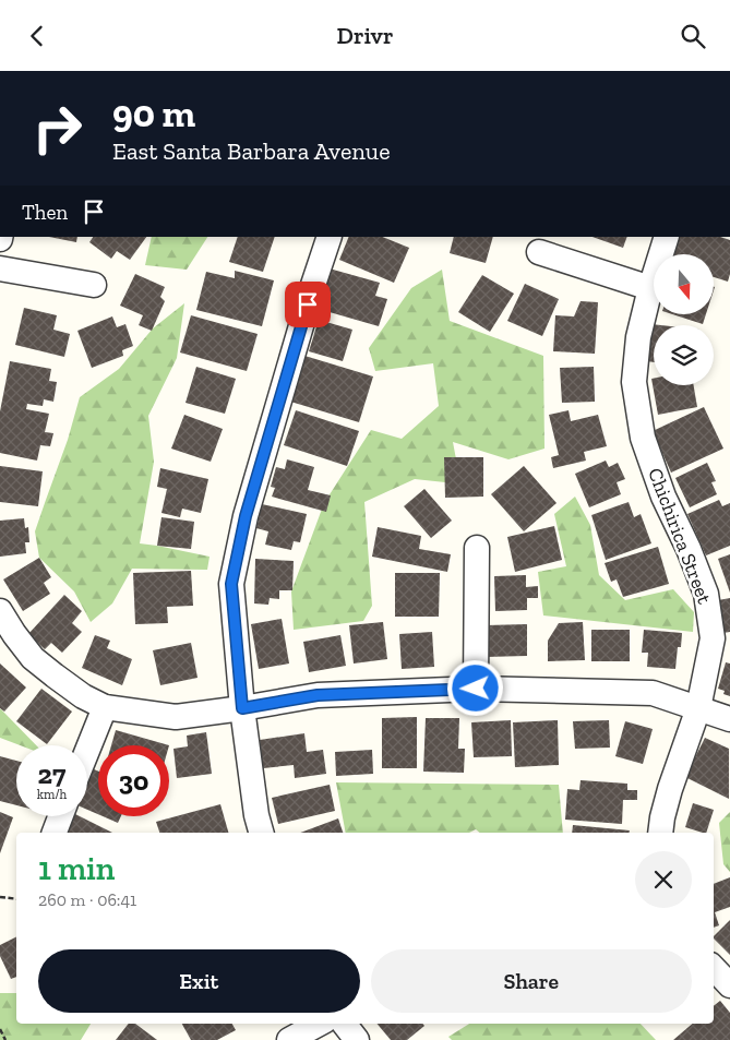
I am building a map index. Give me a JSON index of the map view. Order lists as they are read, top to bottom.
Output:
{
  "streets": {
    "street": ["Chichirica Street"]
  },
  "north": "bottom",
  "page": {
    "header": "Drivr",
    "turn": ["90 m", "East Santa Barbara Avenue"],
    "then": "Then",
    "speed": "27 km/h",
    "limit": "30",
    "heading": ["1 min", "260 m · 06:41"],
    "buttons": ["Exit", "Share"]
  }
}
